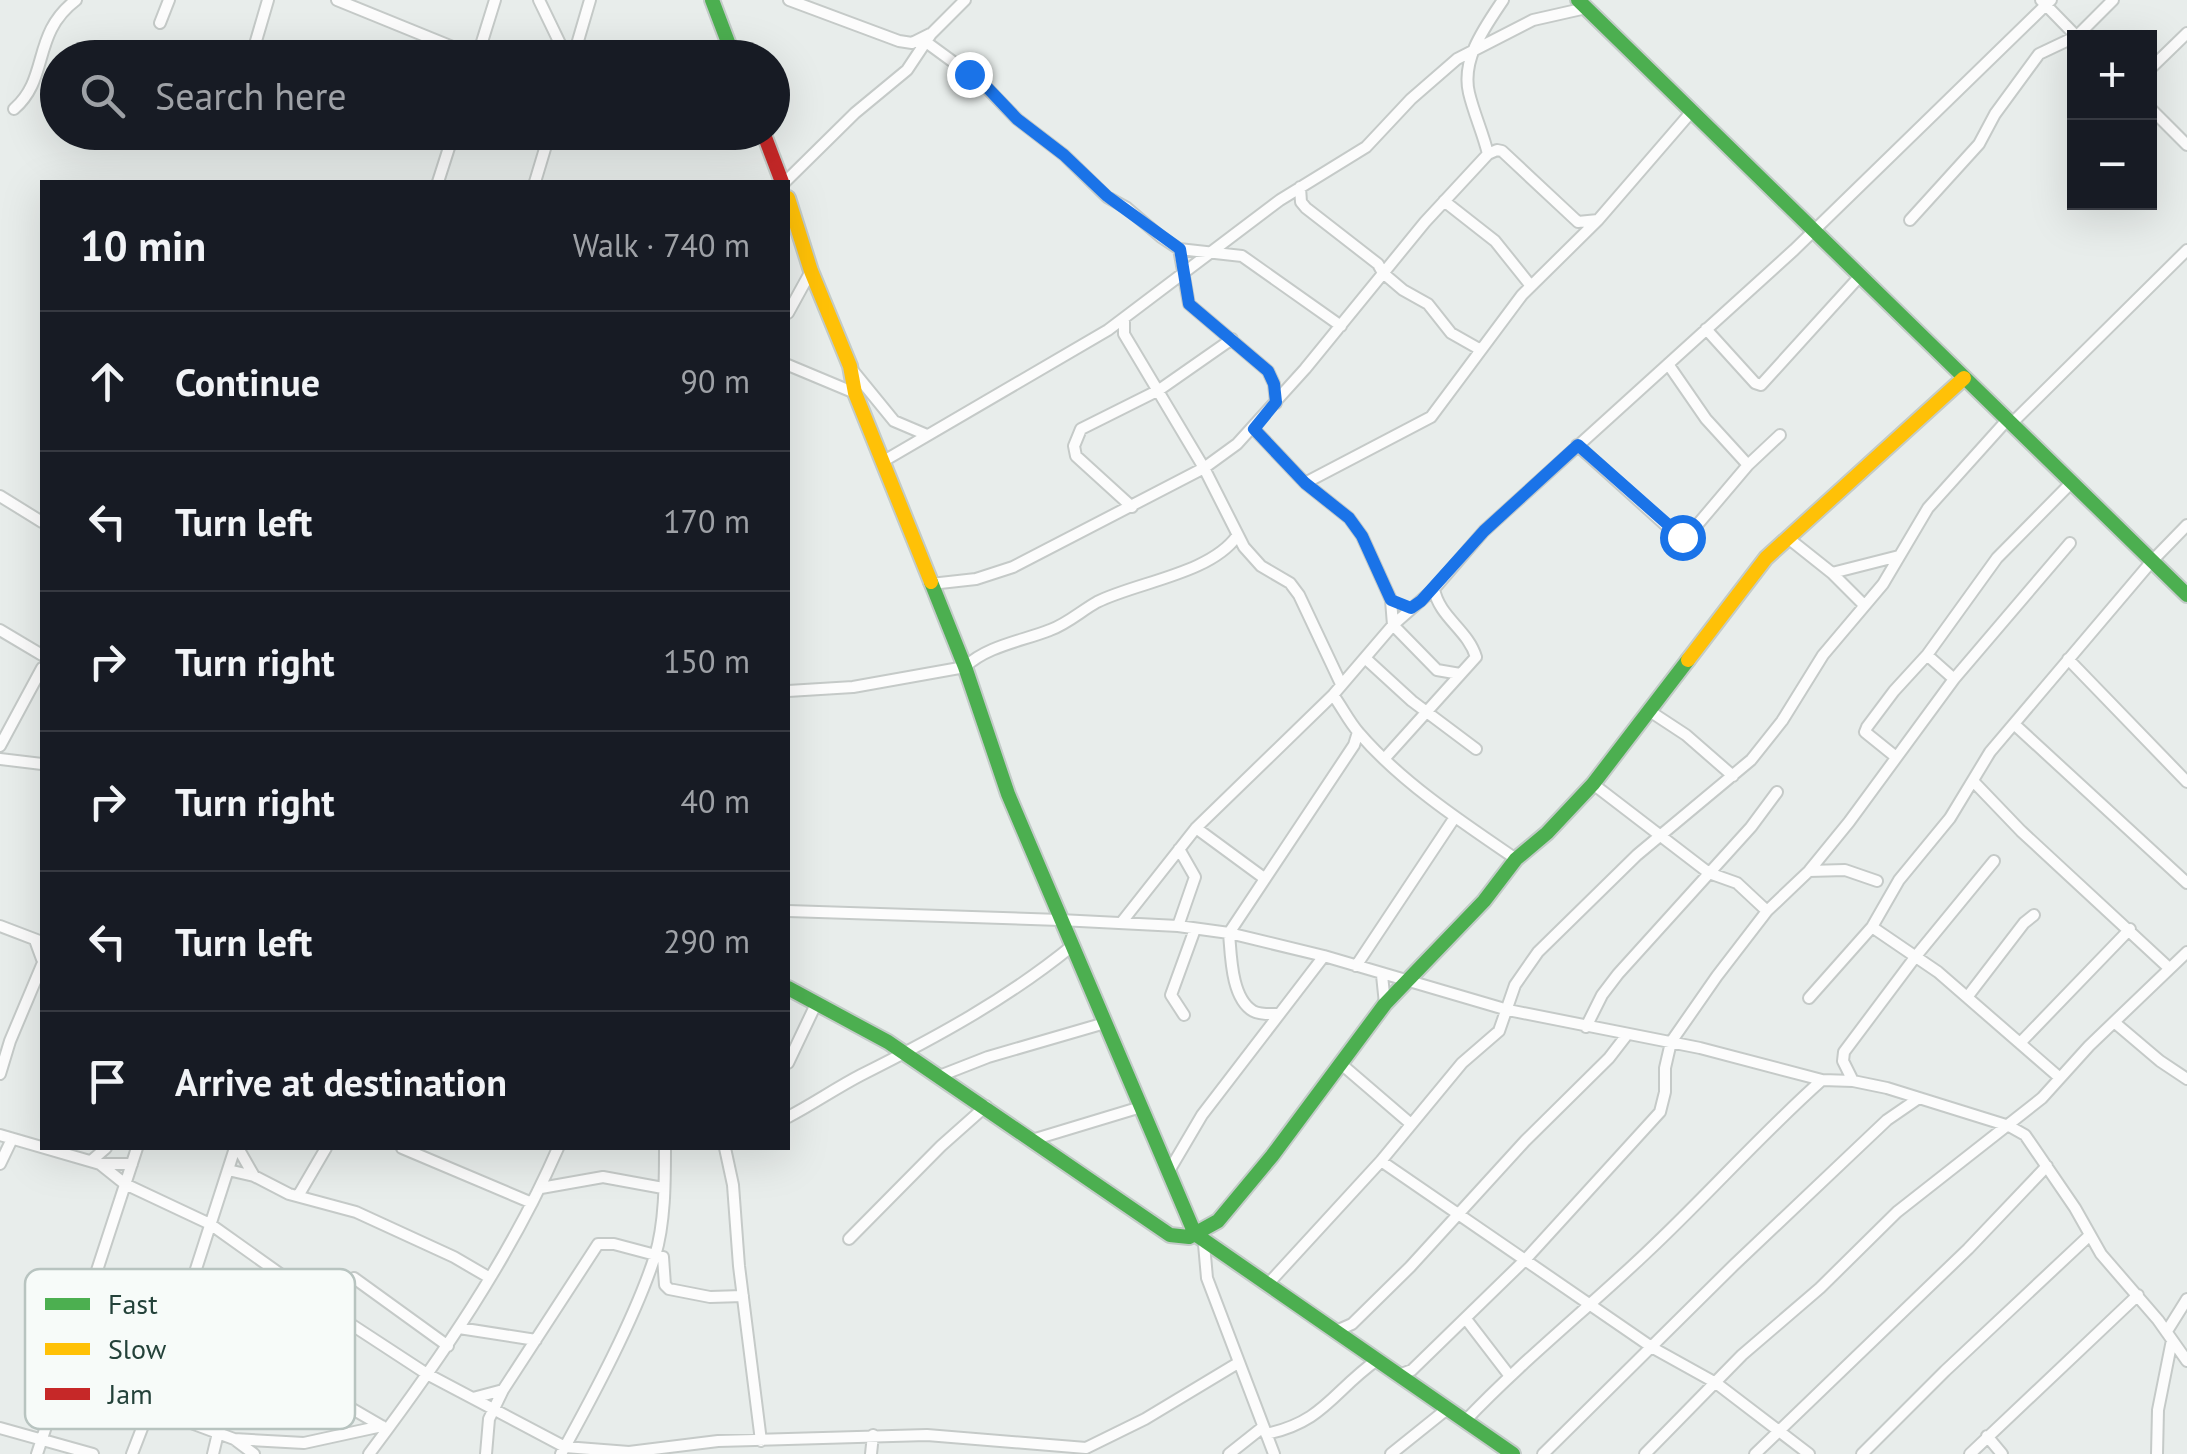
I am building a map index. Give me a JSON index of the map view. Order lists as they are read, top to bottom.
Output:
{
  "legend": ["Fast", "Slow", "Jam"],
  "page": {
    "map_buttons": ["+", "−"],
    "search": "Search here",
    "heading": ["10 min", "Walk · 740 m"],
    "list": [
      ["Continue", "90 m"],
      ["Turn left", "170 m"],
      ["Turn right", "150 m"],
      ["Turn right", "40 m"],
      ["Turn left", "290 m"],
      "Arrive at destination"
    ]
  }
}
